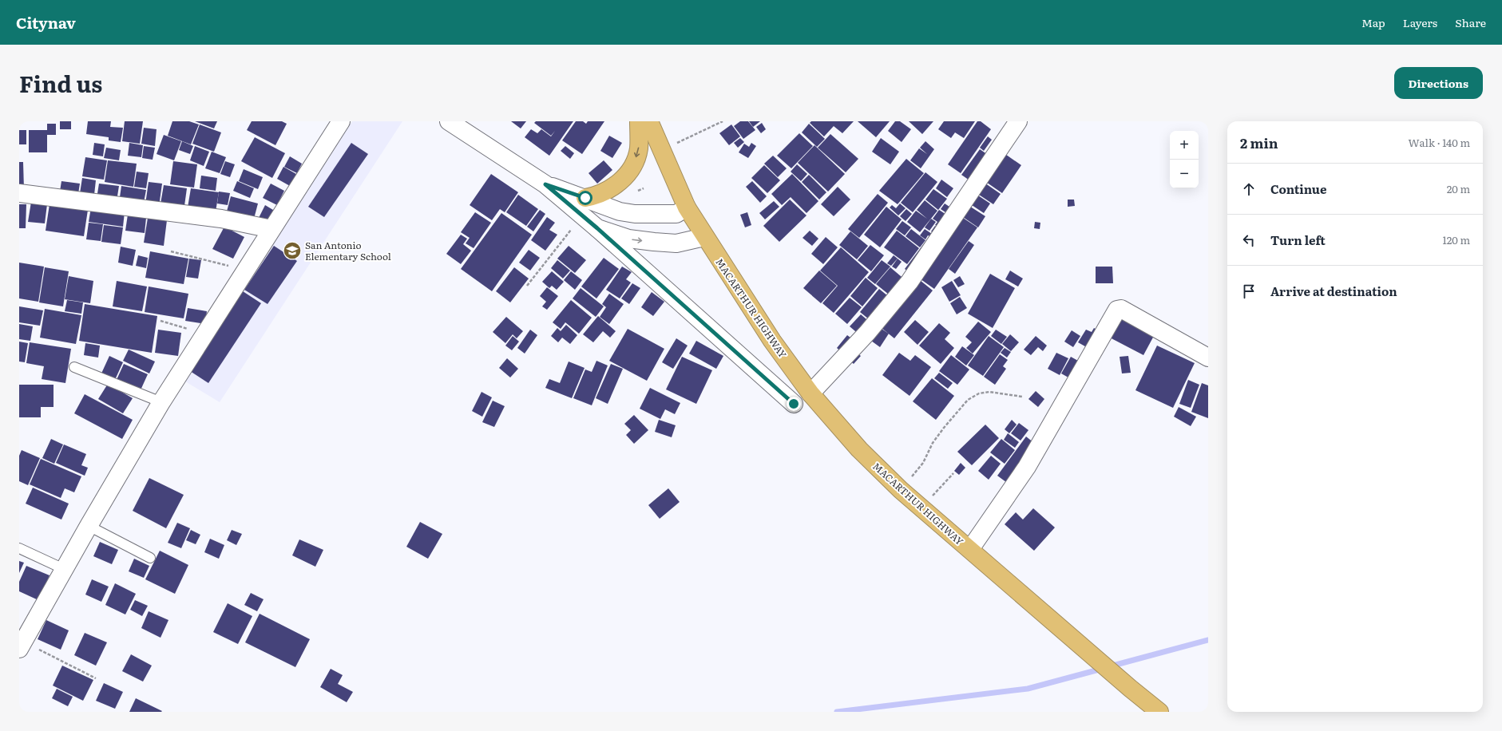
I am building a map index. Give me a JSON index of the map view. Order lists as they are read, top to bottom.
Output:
{
  "streets": {
    "highway": ["MACARTHUR HIGHWAY"]
  },
  "places": {
    "school or university": ["San Antonio Elementary School"]
  },
  "page": {
    "header": "Citynav",
    "nav": ["Map", "Layers", "Share"],
    "title": "Find us",
    "buttons": "Directions",
    "heading": ["2 min", "Walk · 140 m"],
    "map_buttons": ["+", "−"],
    "list": [
      ["Continue", "20 m"],
      ["Turn left", "120 m"],
      "Arrive at destination"
    ]
  }
}
